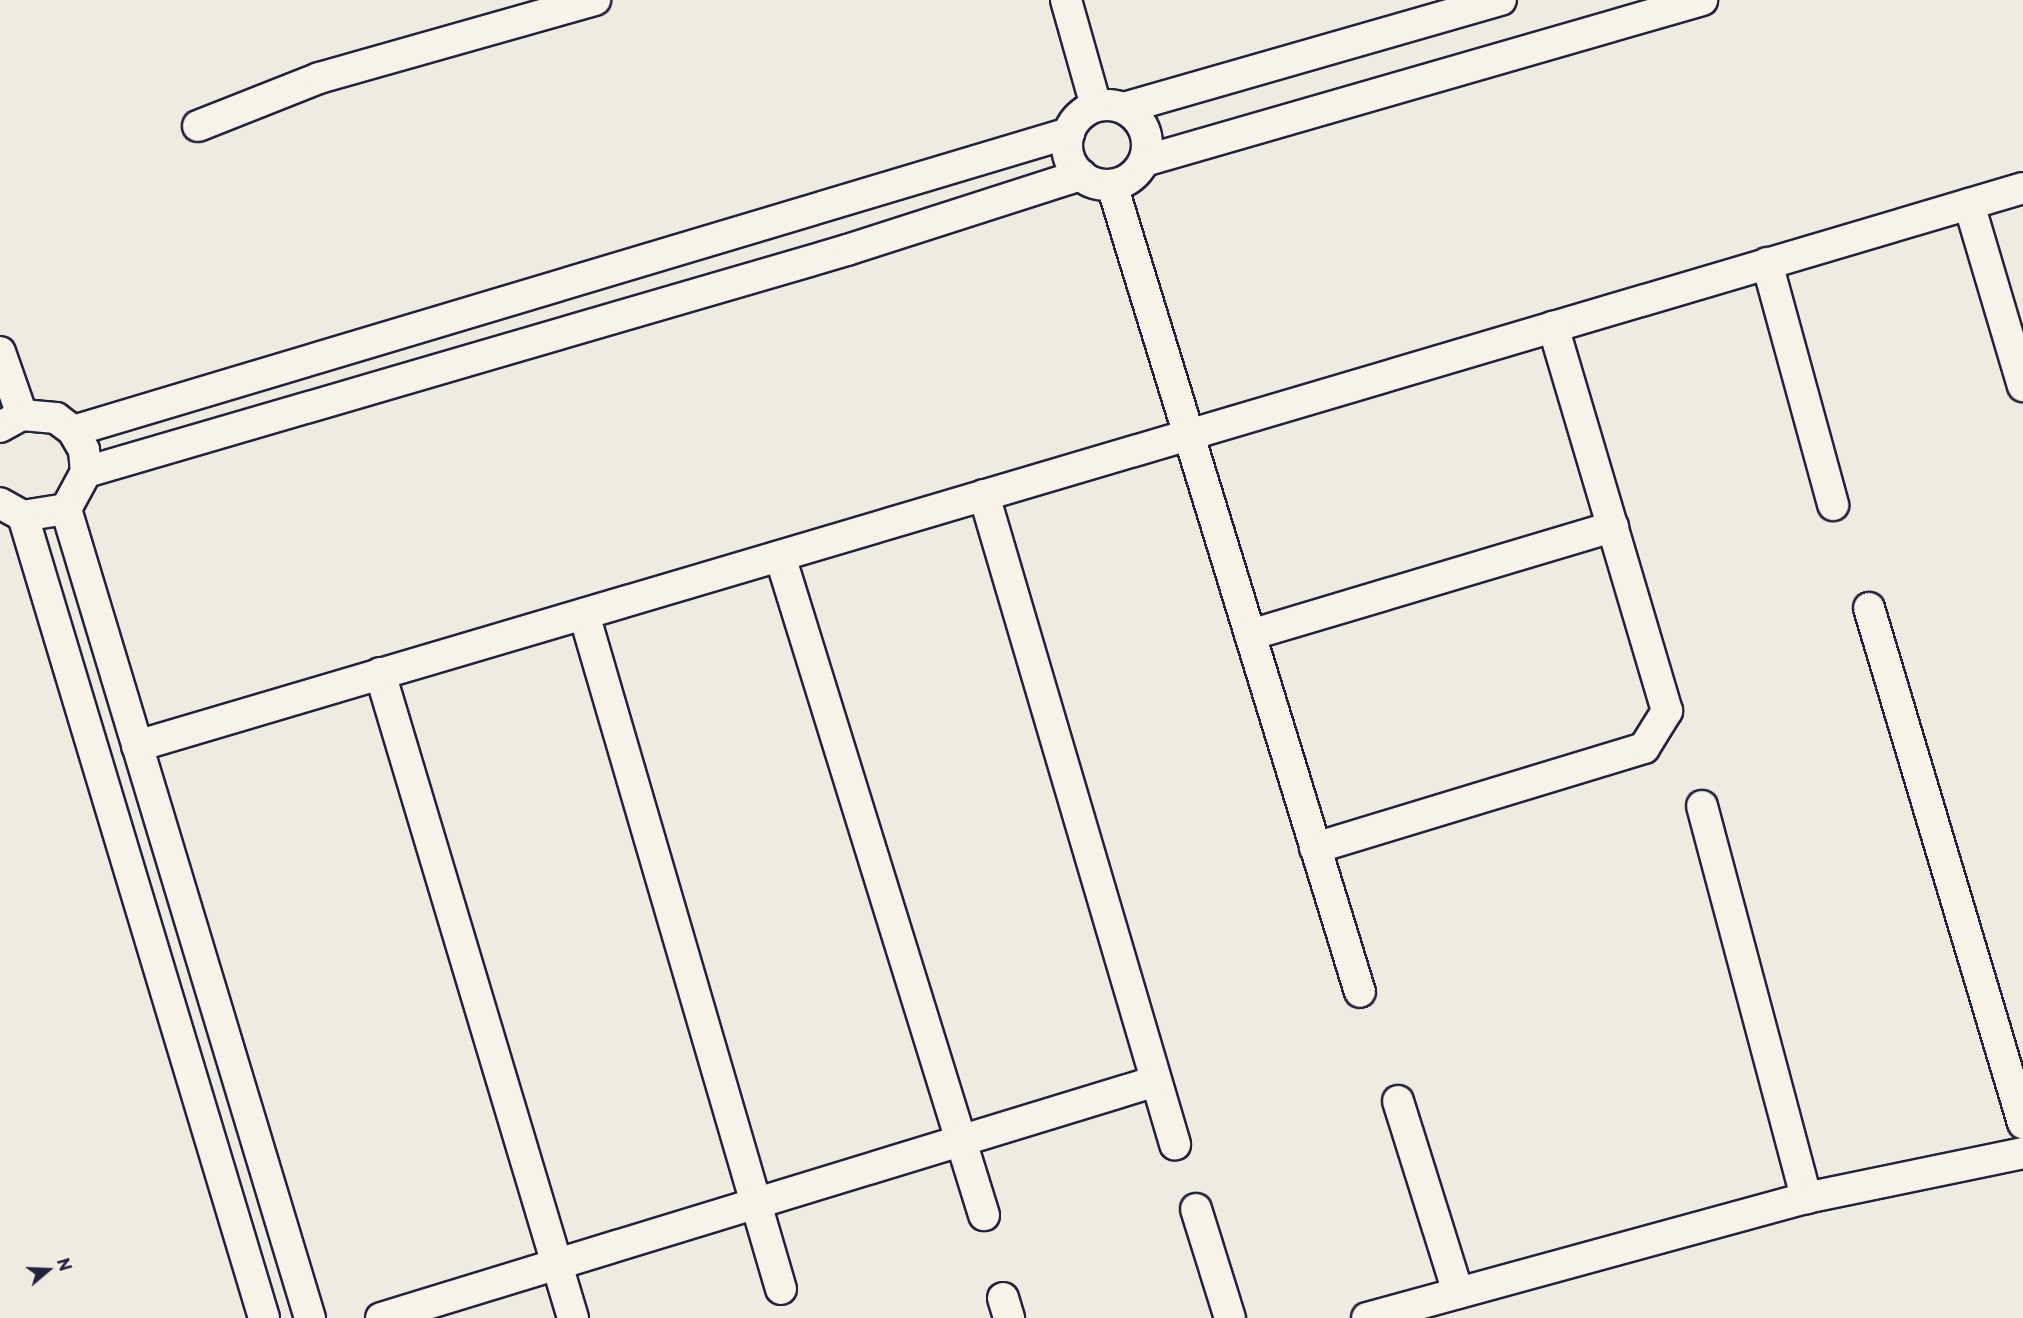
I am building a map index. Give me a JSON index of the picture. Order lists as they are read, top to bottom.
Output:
{
  "north": "right"
}
